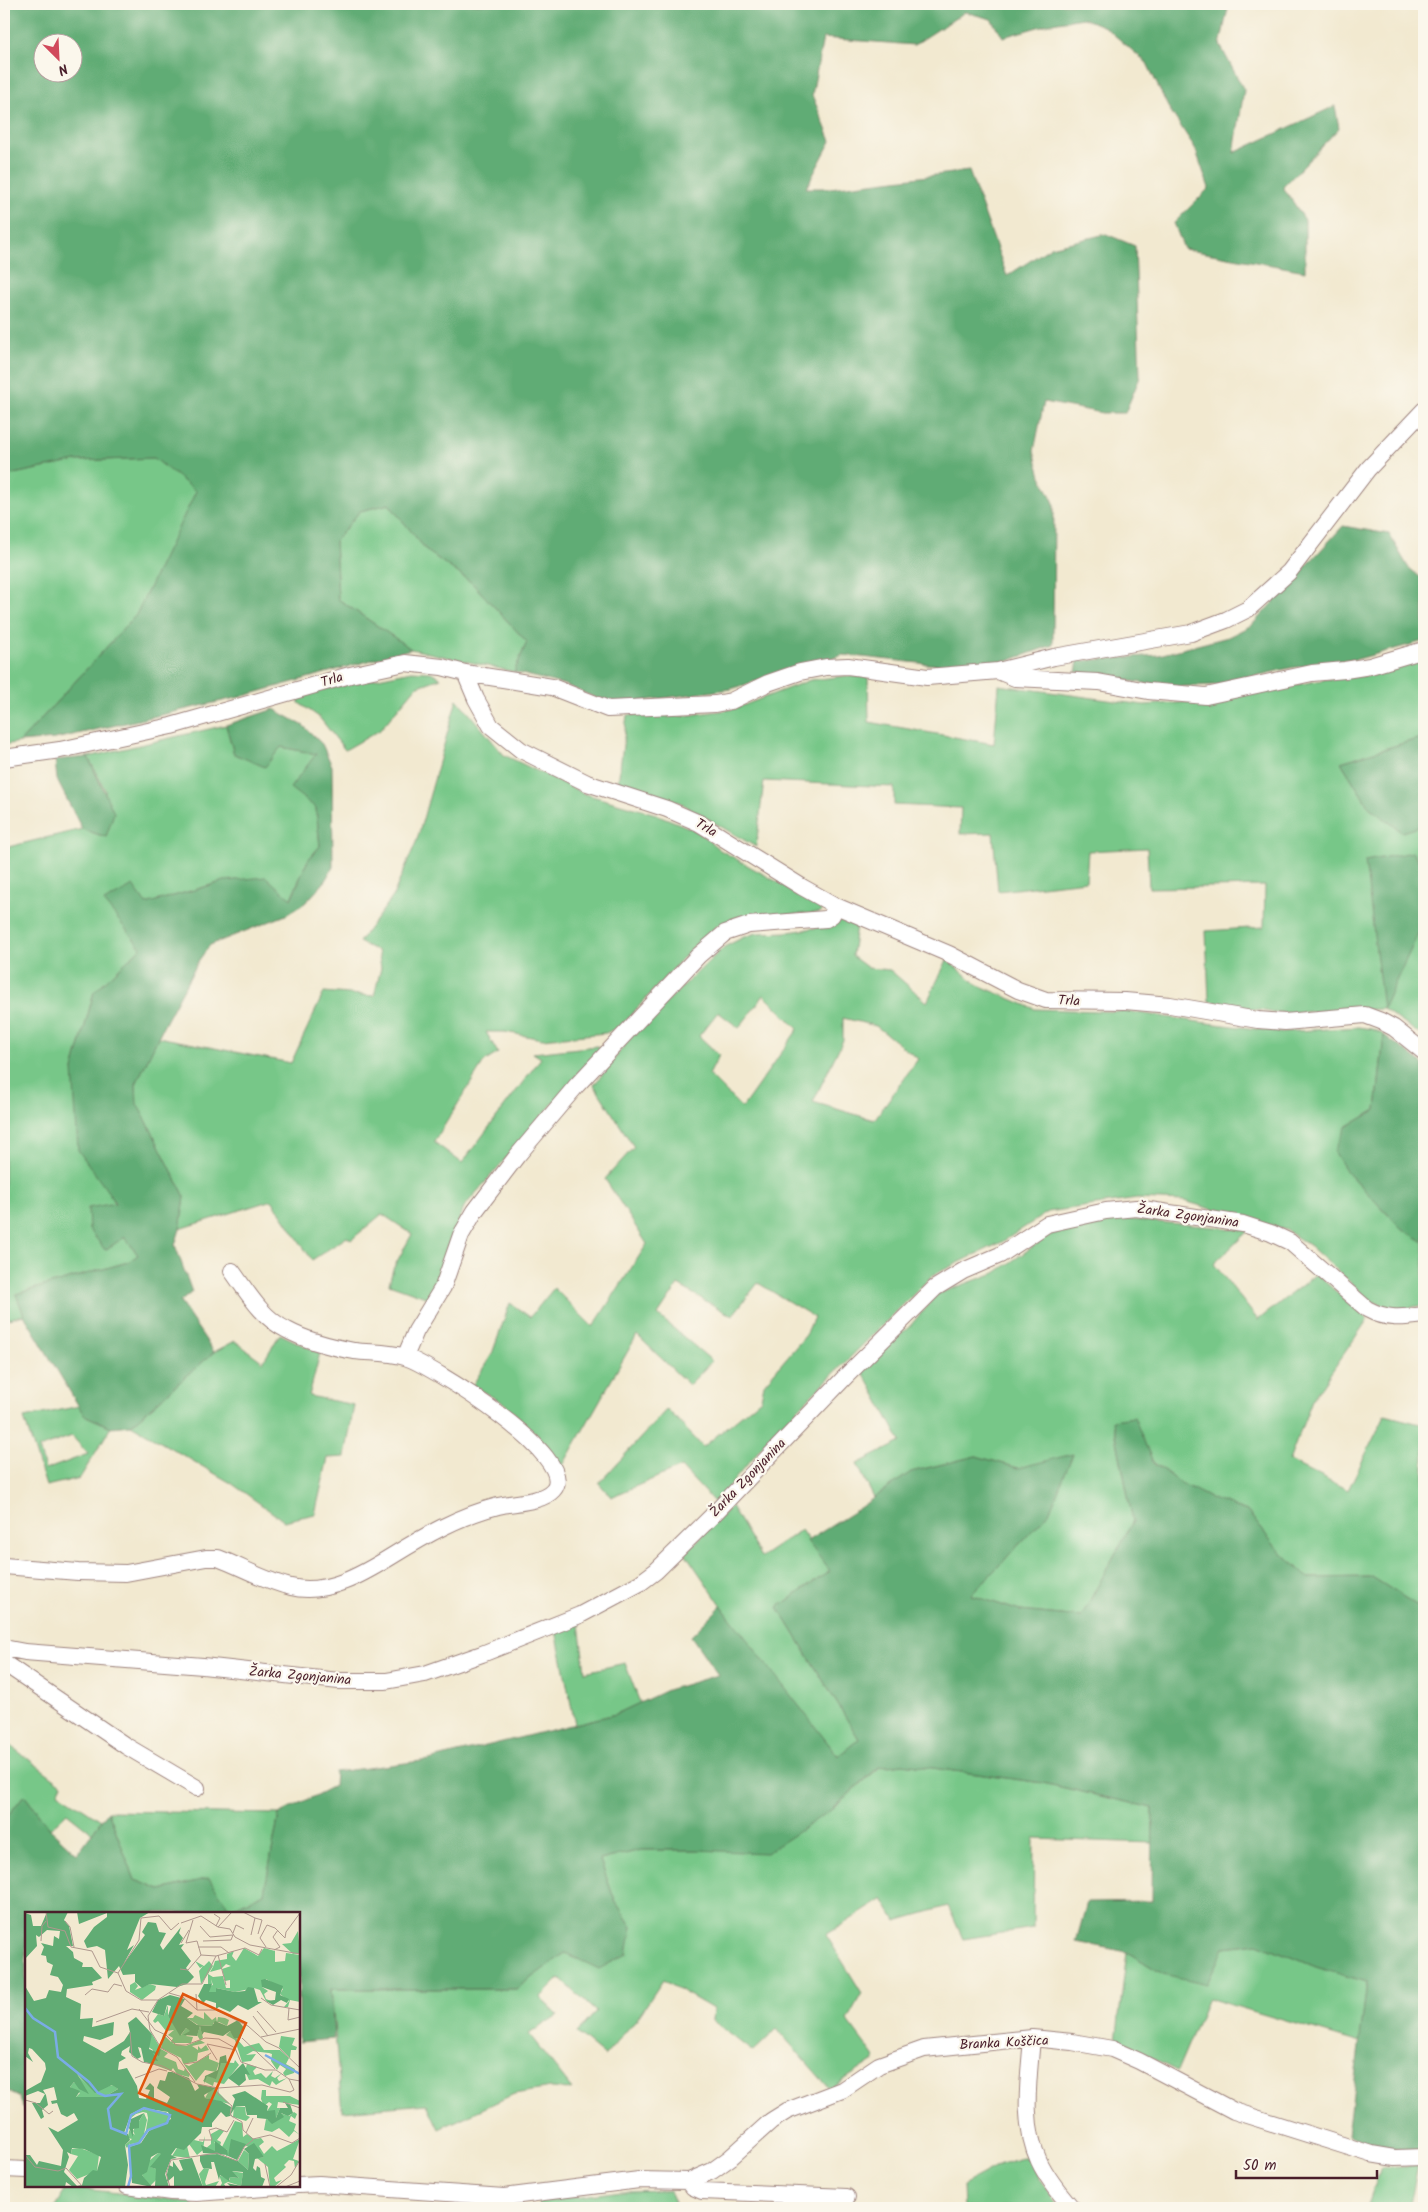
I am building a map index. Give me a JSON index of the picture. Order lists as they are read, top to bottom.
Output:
{
  "streets": {
    "street": ["Trla", "Žarka Zgonjanina", "Branka Koščica"]
  },
  "scale_bar": "50 m",
  "north": "bottom right"
}
